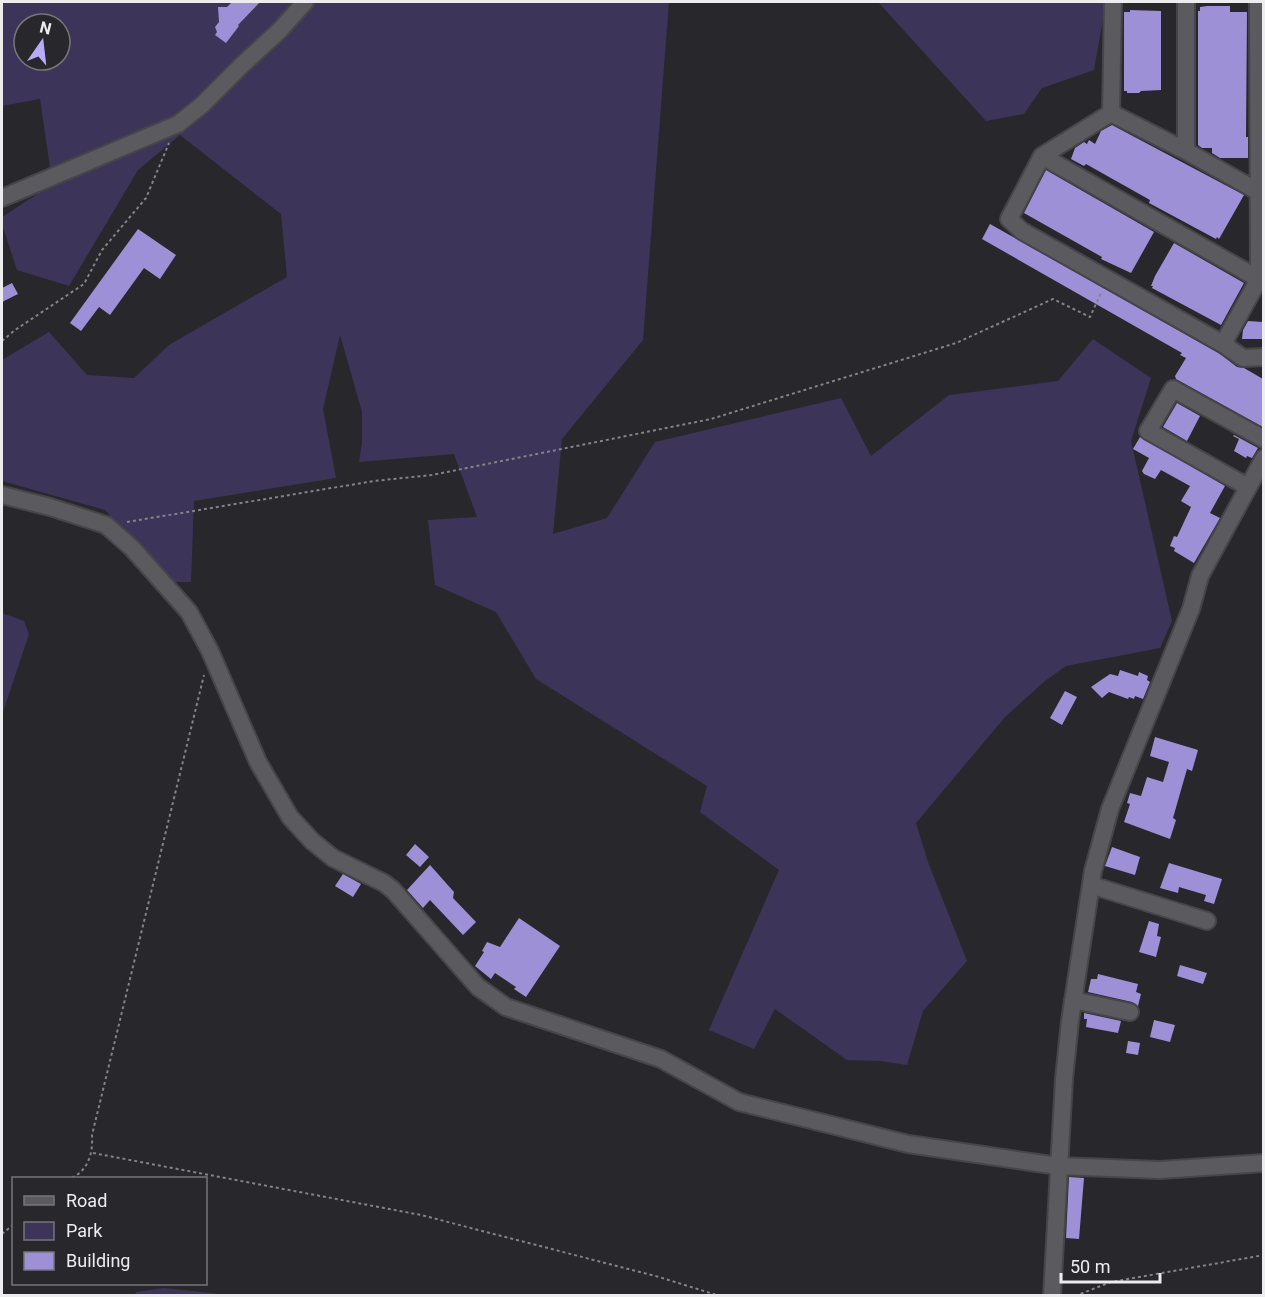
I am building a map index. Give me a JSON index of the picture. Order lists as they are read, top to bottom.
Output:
{
  "legend": ["Road", "Park", "Building"],
  "scale_bar": "50 m",
  "north": "top"
}
